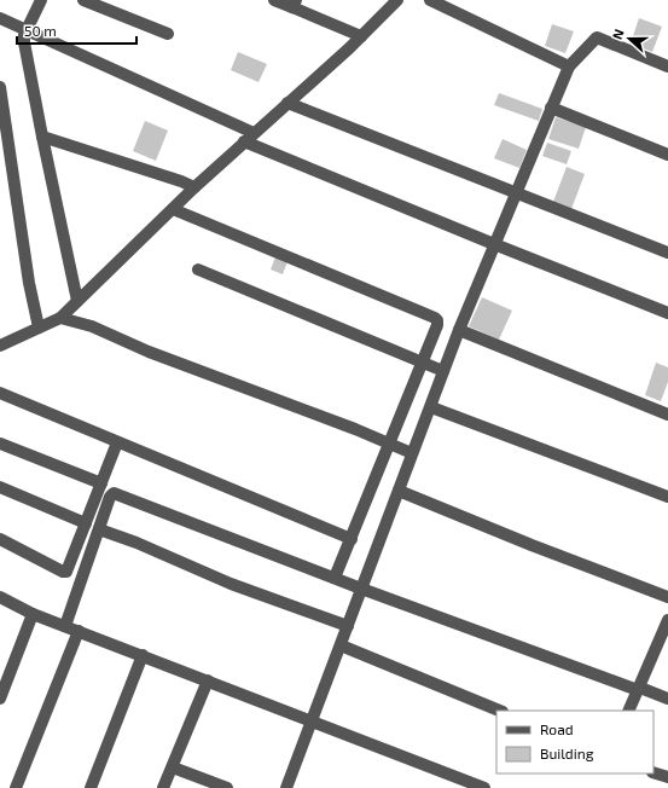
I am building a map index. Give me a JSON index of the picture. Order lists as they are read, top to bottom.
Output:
{
  "legend": ["Road", "Building"],
  "scale_bar": "50 m",
  "north": "left"
}
